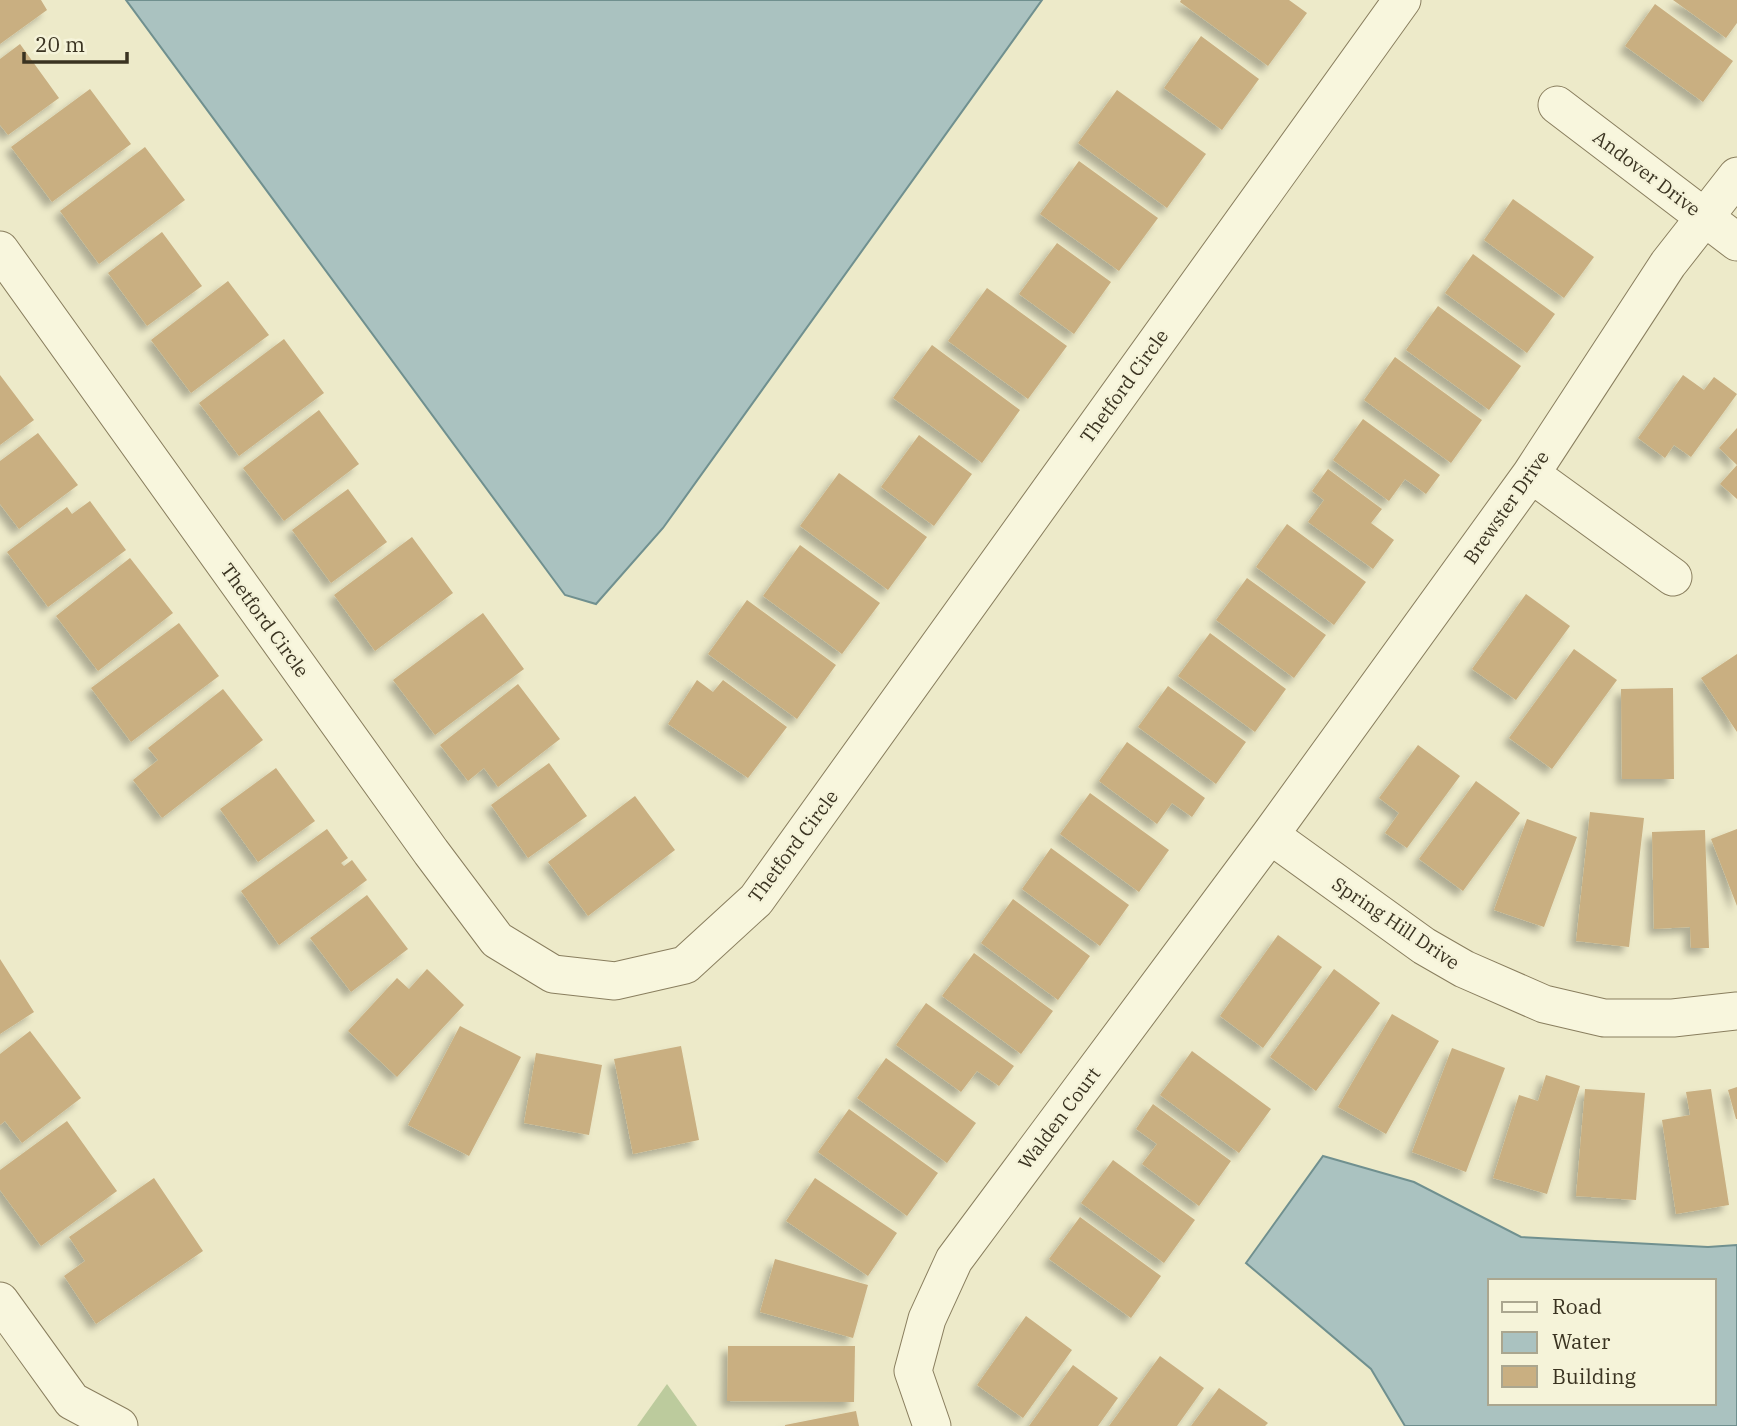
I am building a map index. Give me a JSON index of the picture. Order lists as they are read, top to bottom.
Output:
{
  "streets": {
    "street": [
      "Andover Drive",
      "Thetford Circle",
      "Brewster Drive",
      "Spring Hill Drive",
      "Walden Court"
    ]
  },
  "crossings": [
    ["Andover Drive", "Brewster Drive"],
    ["Brewster Drive", "Spring Hill Drive"],
    ["Brewster Drive", "Walden Court"],
    ["Spring Hill Drive", "Walden Court"]
  ],
  "legend": ["Road", "Water", "Building"],
  "scale_bar": "20 m"
}
